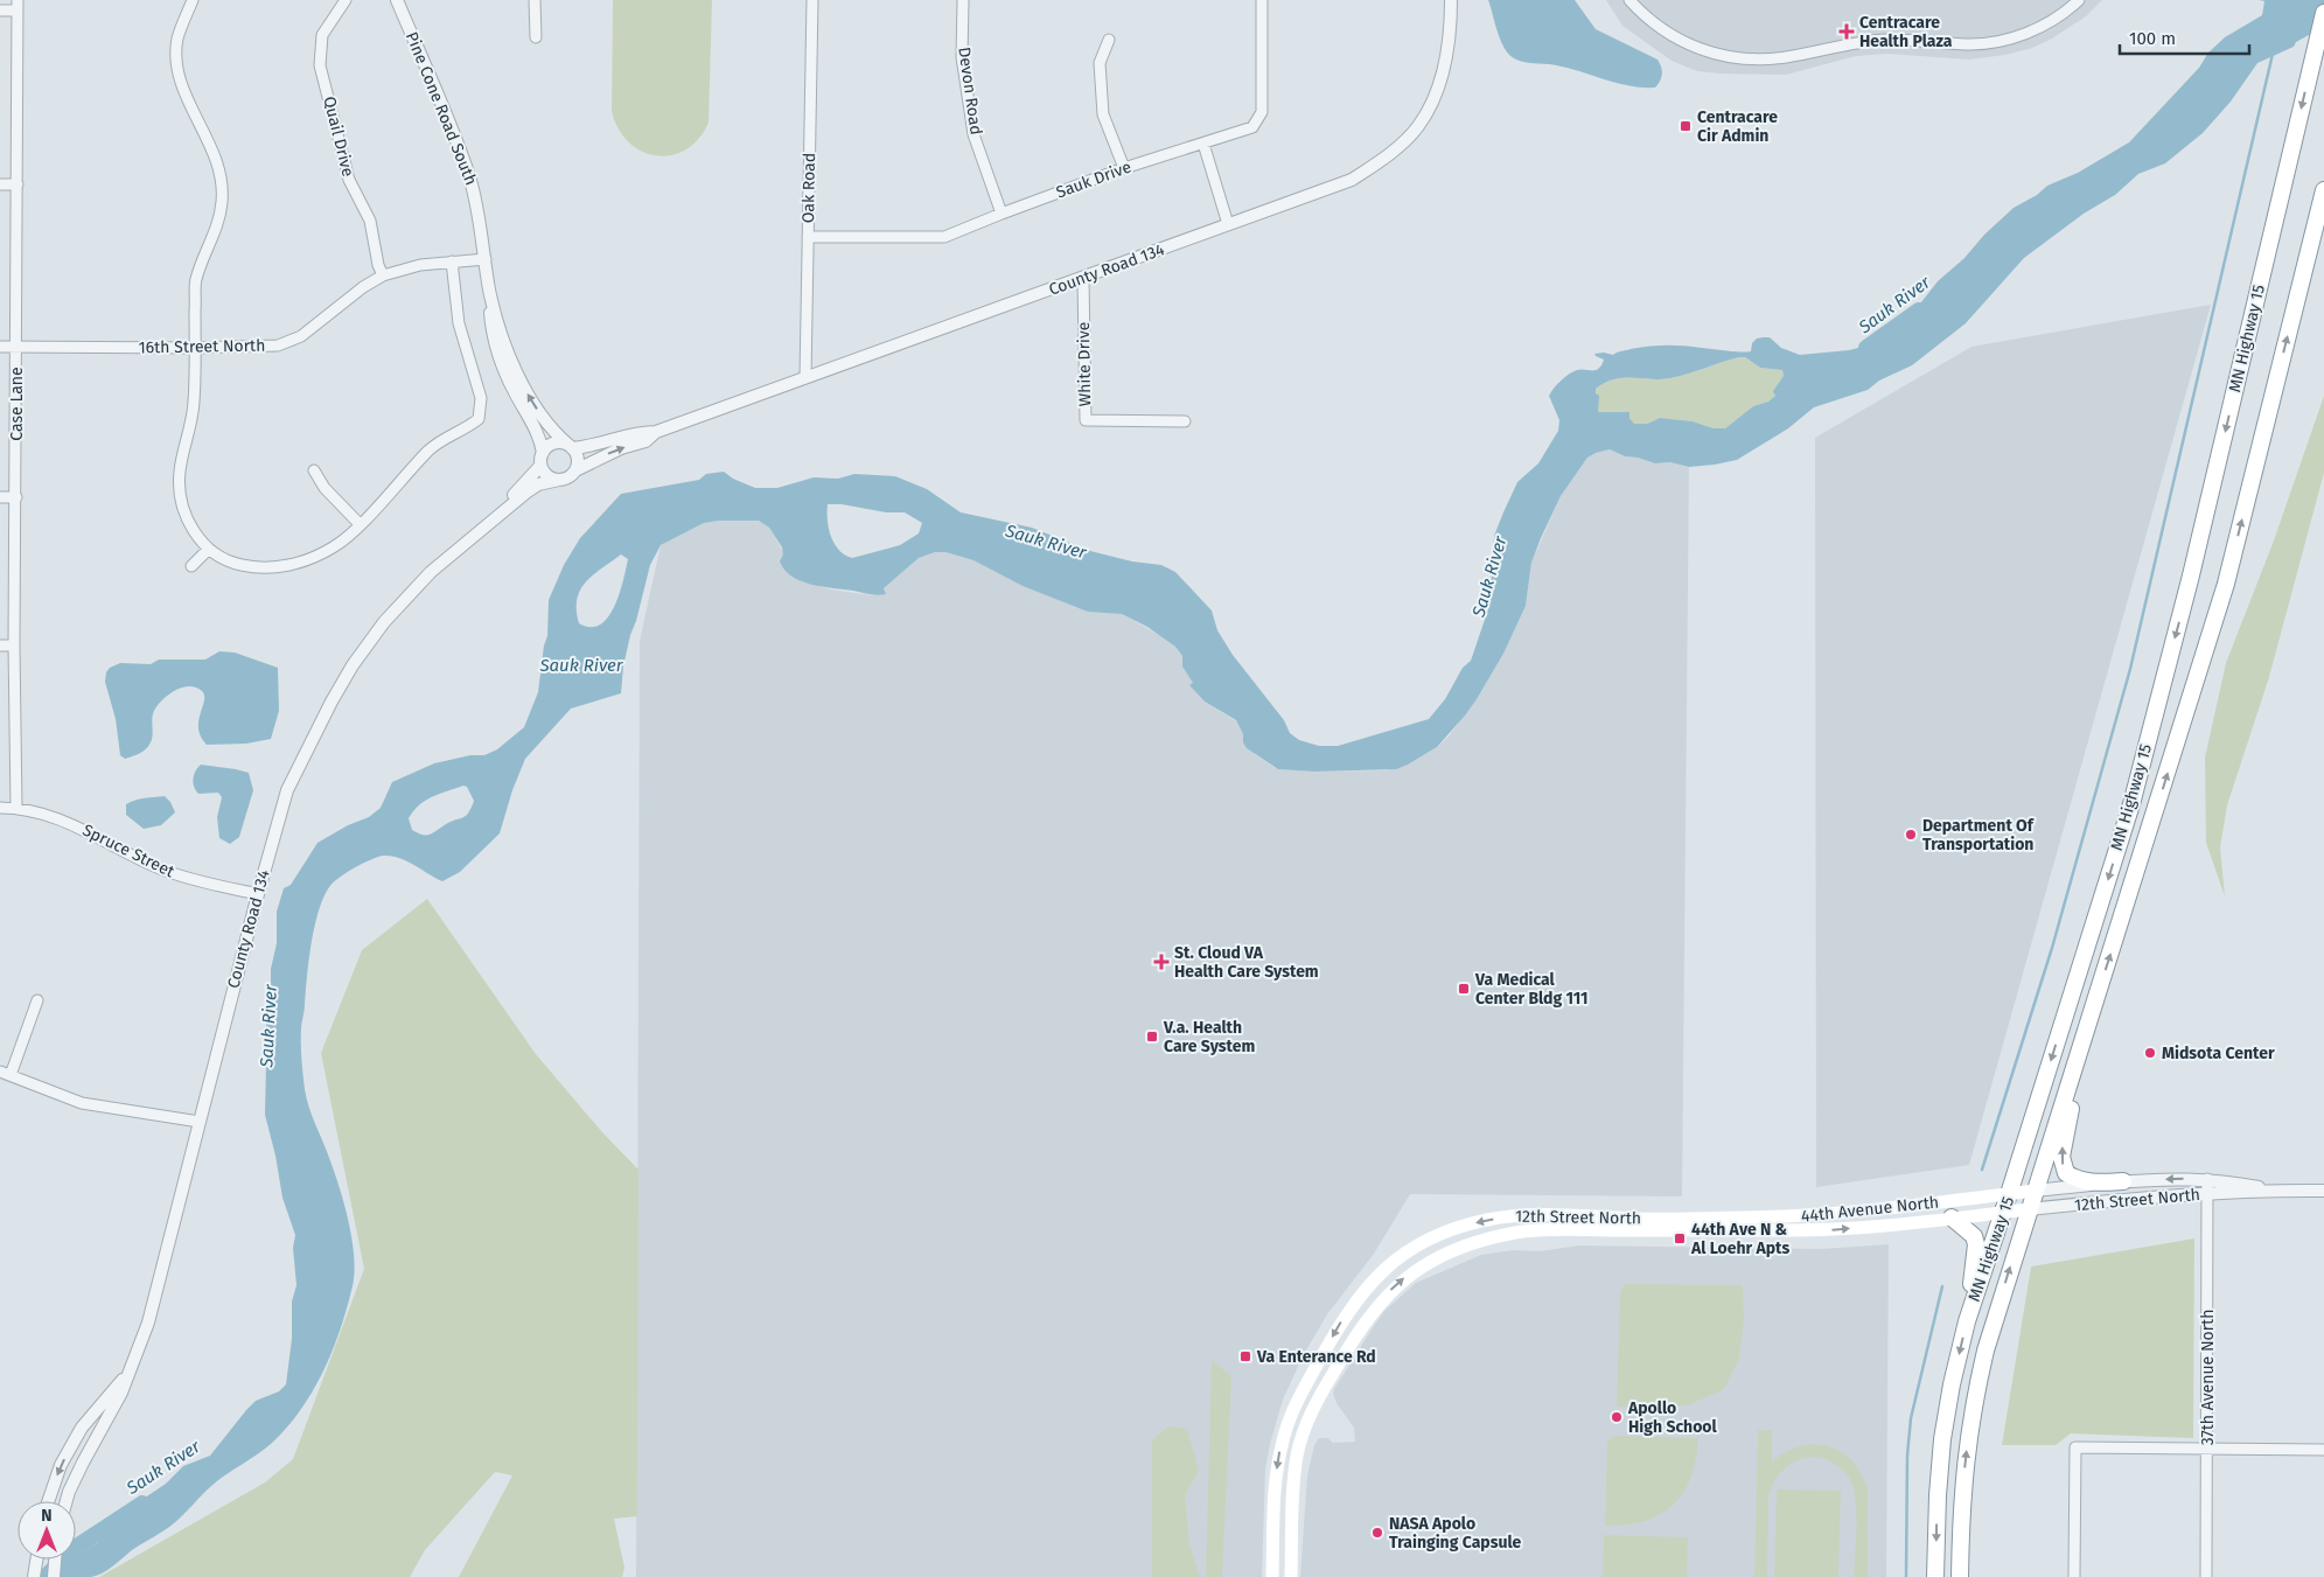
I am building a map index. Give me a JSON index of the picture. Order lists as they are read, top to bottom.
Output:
{
  "streets": {
    "highway": ["MN Highway 15"],
    "main road": ["12th Street North", "44th Avenue North"],
    "street": [
      "Devon Road",
      "Pine Cone Road South",
      "Quail Drive",
      "Sauk Drive",
      "Oak Road",
      "County Road 134",
      "16th Street North",
      "White Drive",
      "Case Lane",
      "Spruce Street",
      "37th Avenue North"
    ]
  },
  "crossings": [
    ["Devon Road", "Sauk Drive"],
    ["Pine Cone Road South", "County Road 134"],
    ["Pine Cone Road South", "16th Street North"],
    ["Quail Drive", "16th Street North"],
    ["Sauk Drive", "Oak Road"],
    ["Oak Road", "County Road 134"],
    ["County Road 134", "White Drive"],
    ["County Road 134", "Spruce Street"],
    ["MN Highway 15", "12th Street North"],
    ["MN Highway 15", "44th Avenue North"],
    ["16th Street North", "Case Lane"],
    ["Case Lane", "Spruce Street"],
    ["12th Street North", "44th Avenue North"],
    ["12th Street North", "37th Avenue North"]
  ],
  "water": ["Sauk River"],
  "places": {
    "health": ["Centracare Health Plaza", "St. Cloud VA Health Care System"],
    "transit": [
      "Centracare Cir Admin",
      "Va Medical Center Bldg 111",
      "V.a. Health Care System",
      "44th Ave N & Al Loehr Apts",
      "Va Enterance Rd"
    ],
    "other": [
      "Department Of Transportation",
      "Midsota Center",
      "Apollo High School",
      "NASA Apolo Trainging Capsule"
    ]
  },
  "scale_bar": "100 m",
  "north": "top"
}
